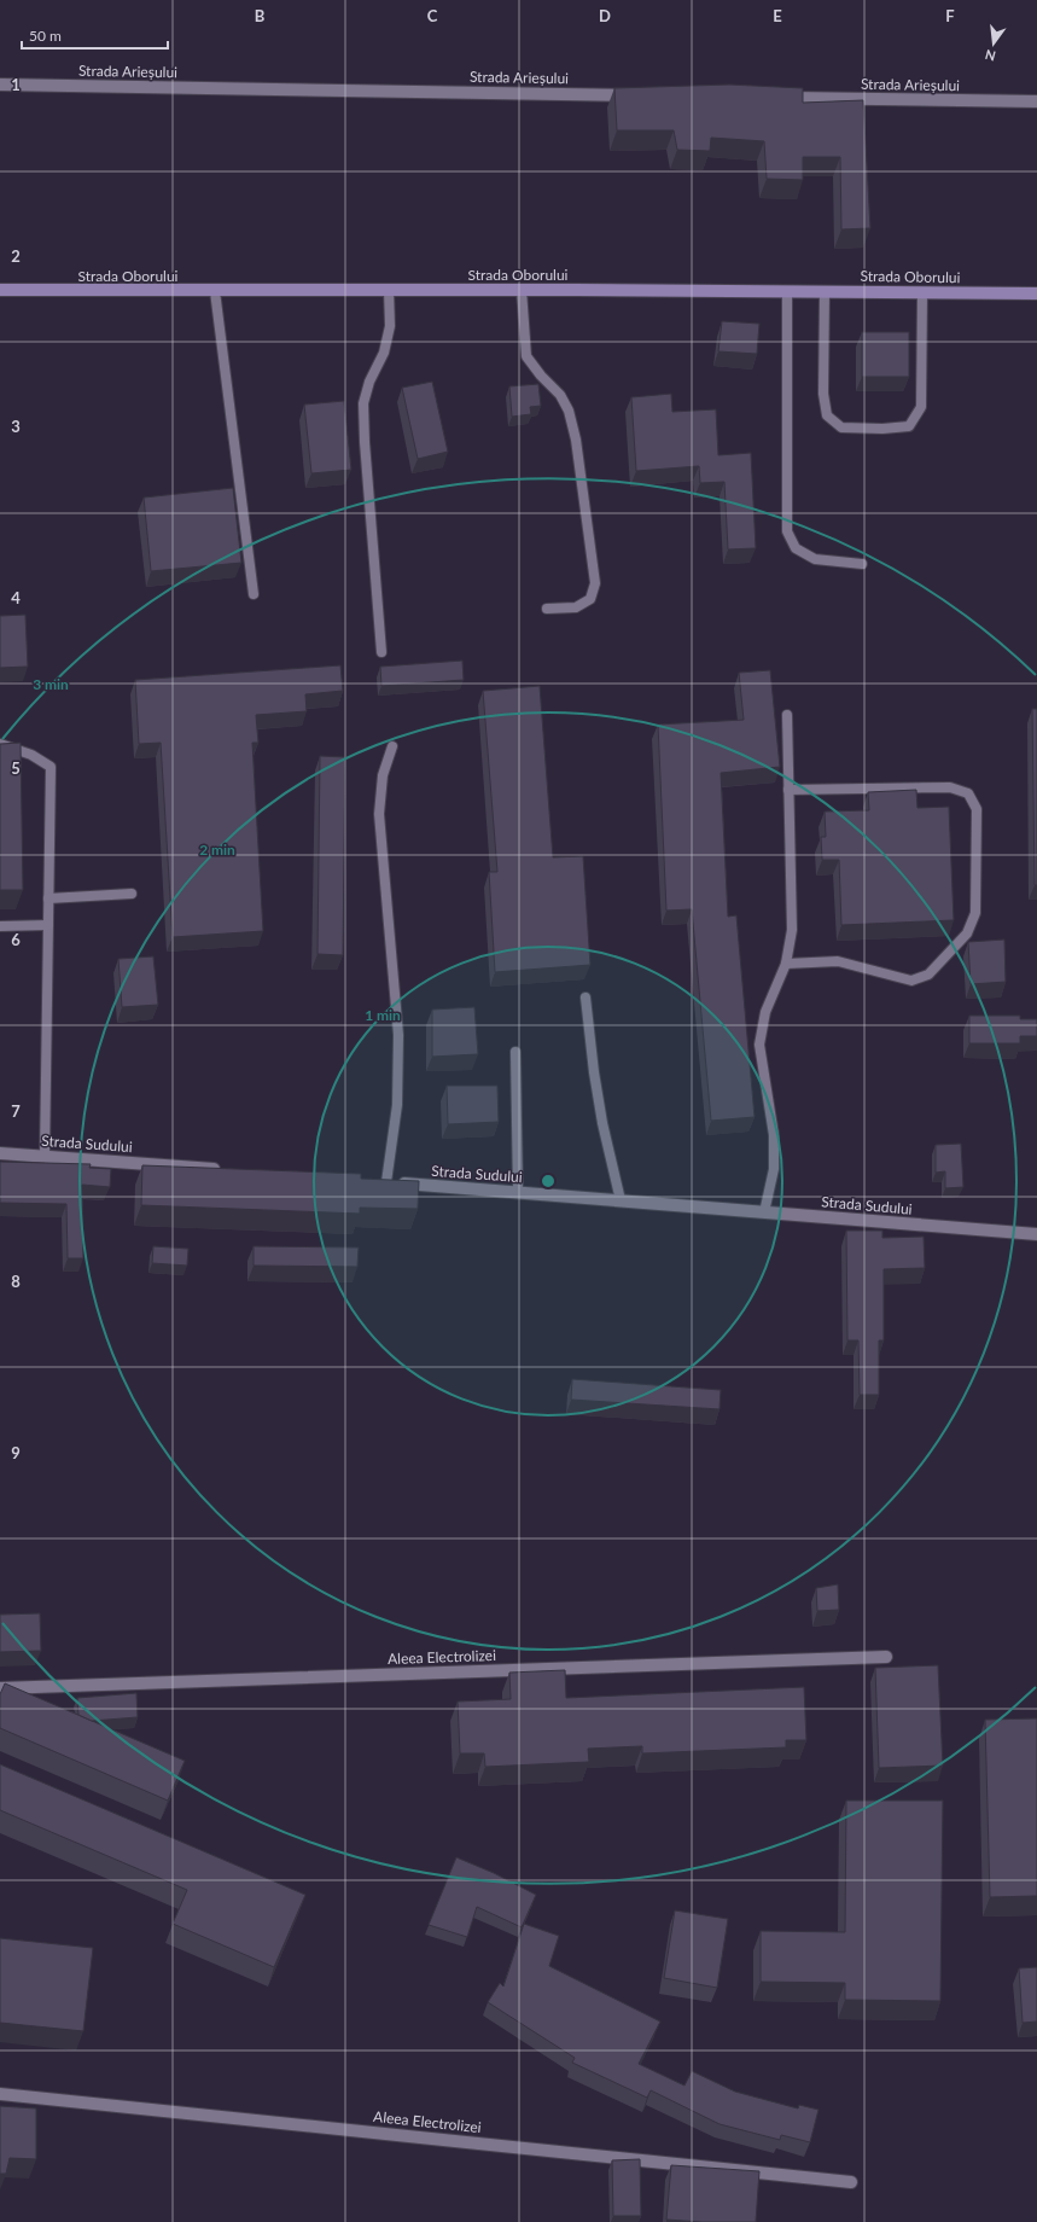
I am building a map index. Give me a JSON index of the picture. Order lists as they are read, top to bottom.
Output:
{
  "streets": {
    "main road": ["Strada Oborului"],
    "street": ["Strada Arieșului", "Strada Sudului", "Aleea Electrolizei"]
  },
  "scale_bar": "50 m",
  "north": "bottom",
  "grid": {
    "columns": [
      "B",
      "C",
      "D",
      "E",
      "F"
    ],
    "rows": [
      "1",
      "2",
      "3",
      "4",
      "5",
      "6",
      "7",
      "8",
      "9"
    ]
  },
  "rings": ["3 min", "2 min", "1 min"]
}
